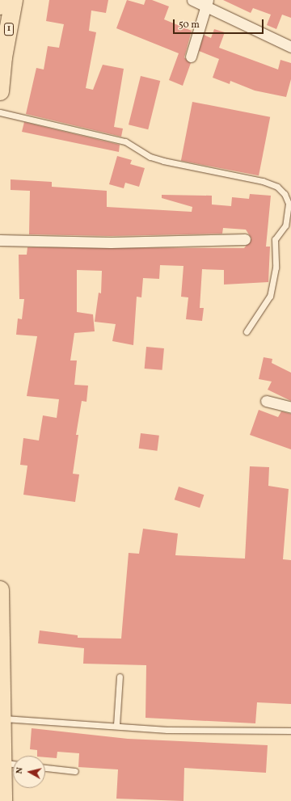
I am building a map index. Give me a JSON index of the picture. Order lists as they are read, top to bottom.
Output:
{
  "streets": {
    "highway": ["1"]
  },
  "scale_bar": "50 m",
  "north": "left"
}
